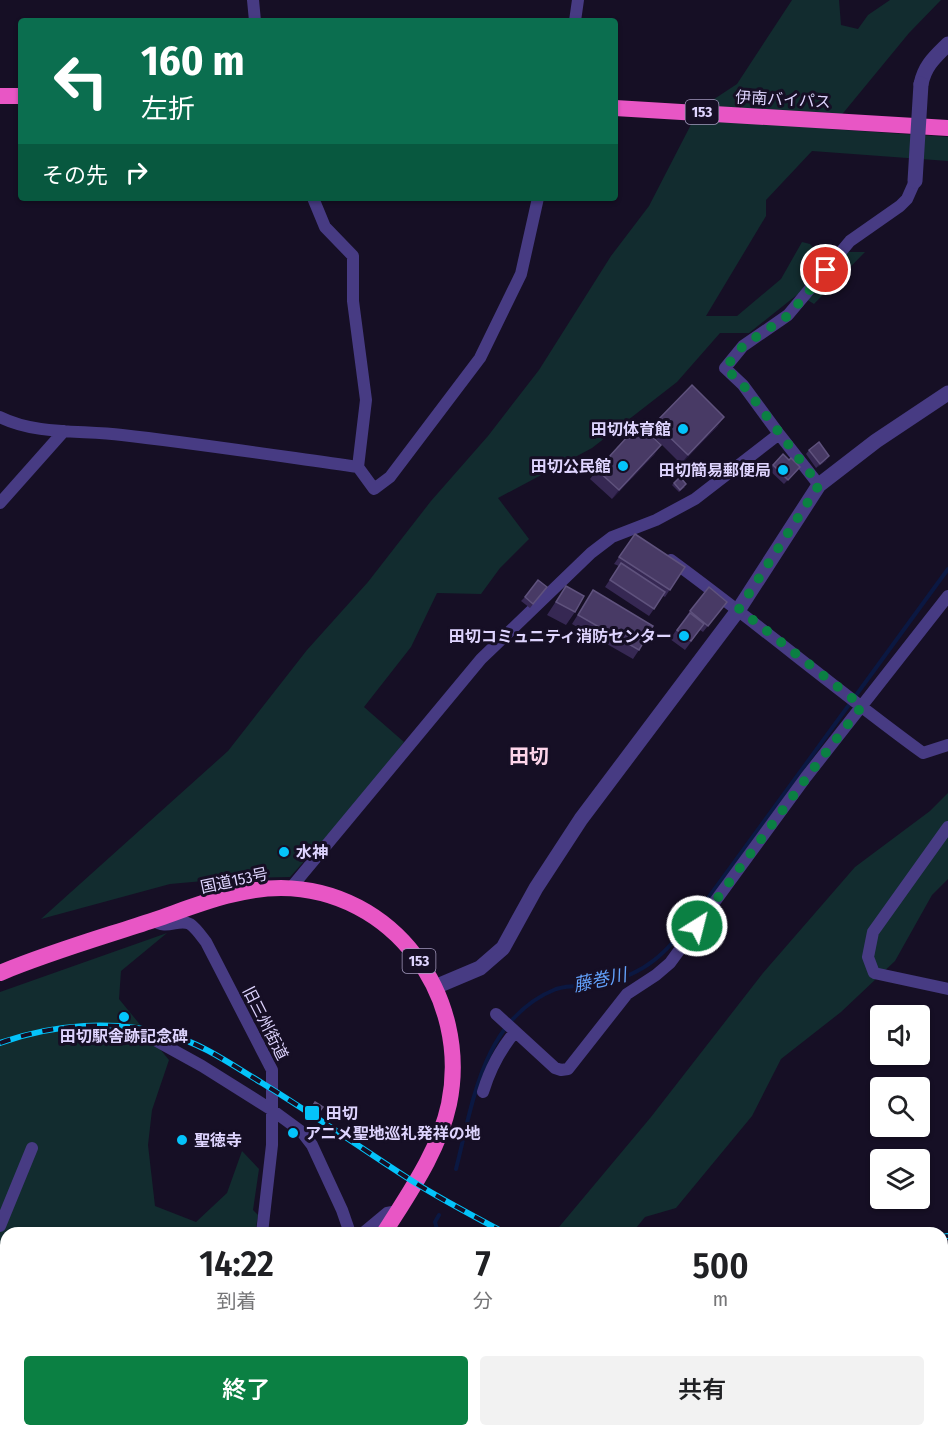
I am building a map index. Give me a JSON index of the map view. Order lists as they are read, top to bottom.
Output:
{
  "streets": {
    "highway": ["伊南バイパス", "153", "国道153号"],
    "street": ["旧三州街道"]
  },
  "crossings": [
    ["国道153号", "旧三州街道"]
  ],
  "districts": ["田切"],
  "water": ["藤巻川"],
  "places": {
    "other": [
      "田切体育館",
      "田切公民館",
      "田切簡易郵便局",
      "田切コミュニティ消防センター",
      "水神",
      "田切駅舎跡記念碑",
      "アニメ聖地巡礼発祥の地",
      "聖徳寺"
    ],
    "transit": ["田切"]
  },
  "page": {
    "turn": ["160 m", "左折"],
    "then": "その先",
    "eta": [
      "14:22",
      "到着",
      "7",
      "分",
      "500",
      "m"
    ],
    "buttons": ["終了", "共有"]
  }
}
